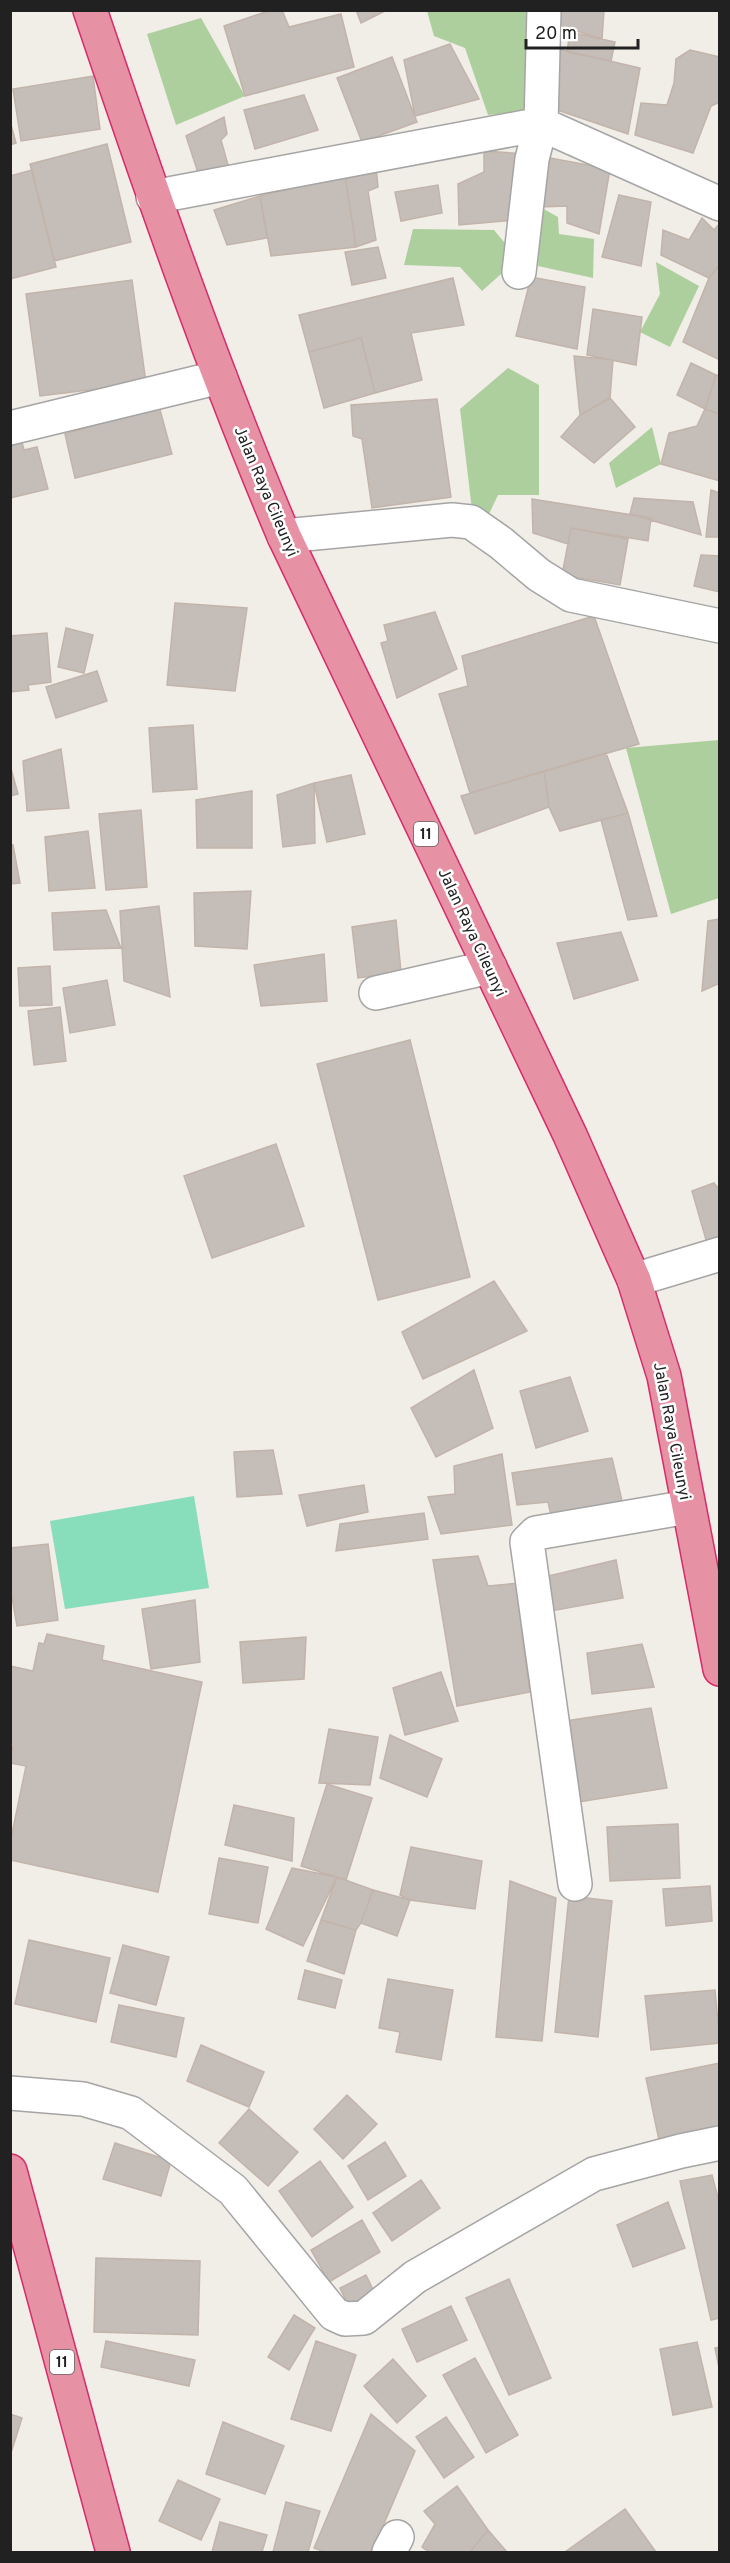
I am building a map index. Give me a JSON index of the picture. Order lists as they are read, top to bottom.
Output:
{
  "streets": {
    "highway": ["Jalan Raya Cileunyi", "11"]
  },
  "scale_bar": "20 m"
}
